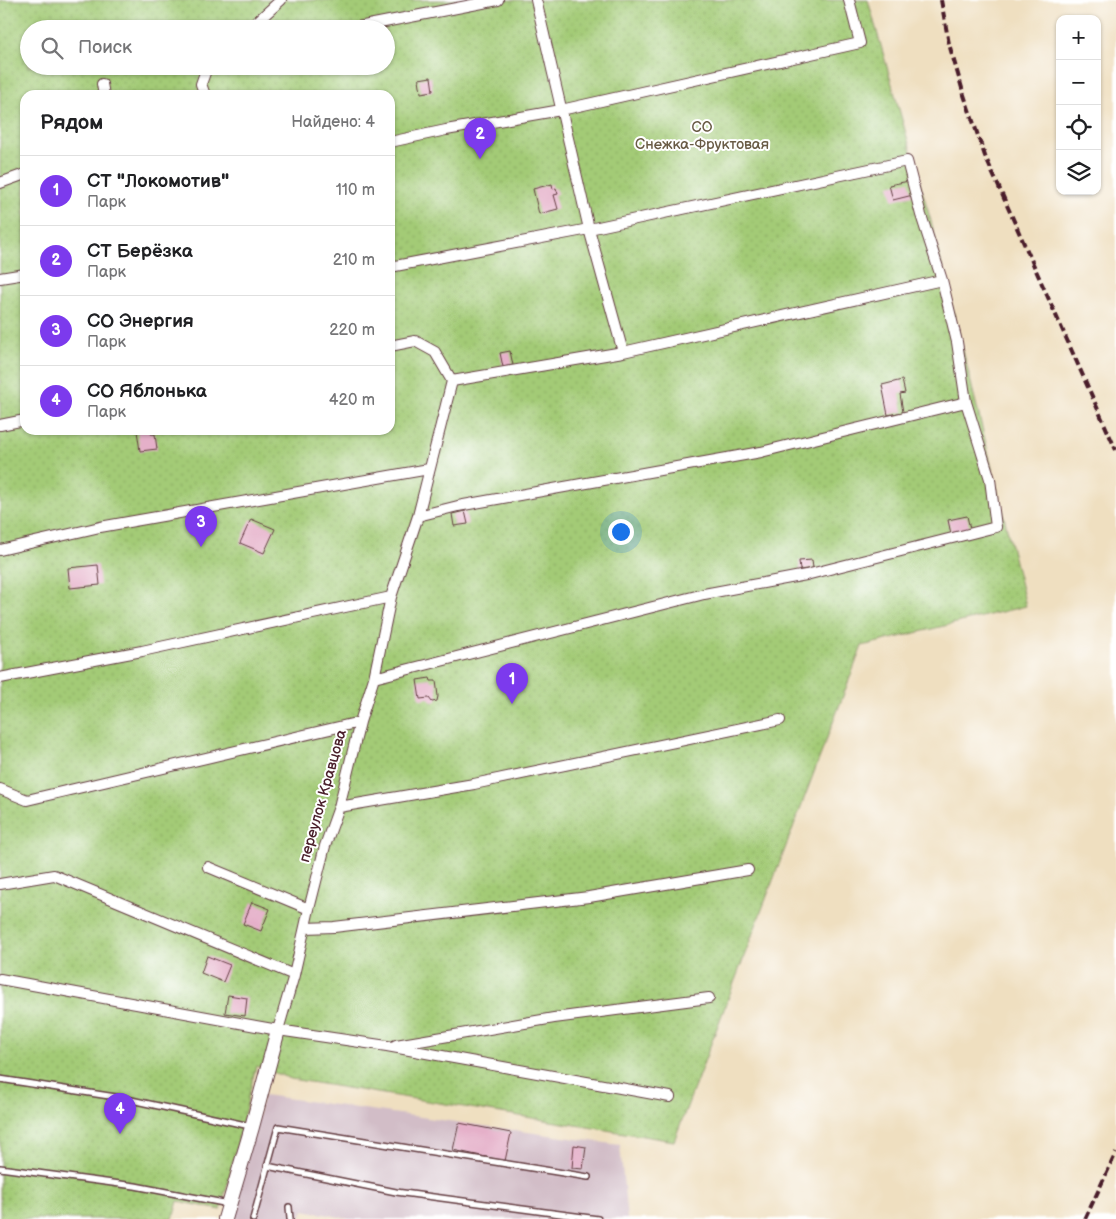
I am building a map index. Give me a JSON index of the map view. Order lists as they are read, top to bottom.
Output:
{
  "streets": {
    "street": ["переулок Кравцова"]
  },
  "parks": ["СО Снежка-Фруктовая"],
  "page": {
    "map_buttons": ["+", "−"],
    "search": "Поиск",
    "heading": ["Рядом", "Найдено: 4"],
    "pins": [
      "2",
      "3",
      "1",
      "4"
    ],
    "list": [
      {
        "mark": "1",
        "name": "СТ \"Локомотив\"",
        "note": "Парк",
        "value": "110 m"
      },
      {
        "mark": "2",
        "name": "СТ Берёзка",
        "note": "Парк",
        "value": "210 m"
      },
      {
        "mark": "3",
        "name": "СО Энергия",
        "note": "Парк",
        "value": "220 m"
      },
      {
        "mark": "4",
        "name": "СО Яблонька",
        "note": "Парк",
        "value": "420 m"
      }
    ]
  }
}
